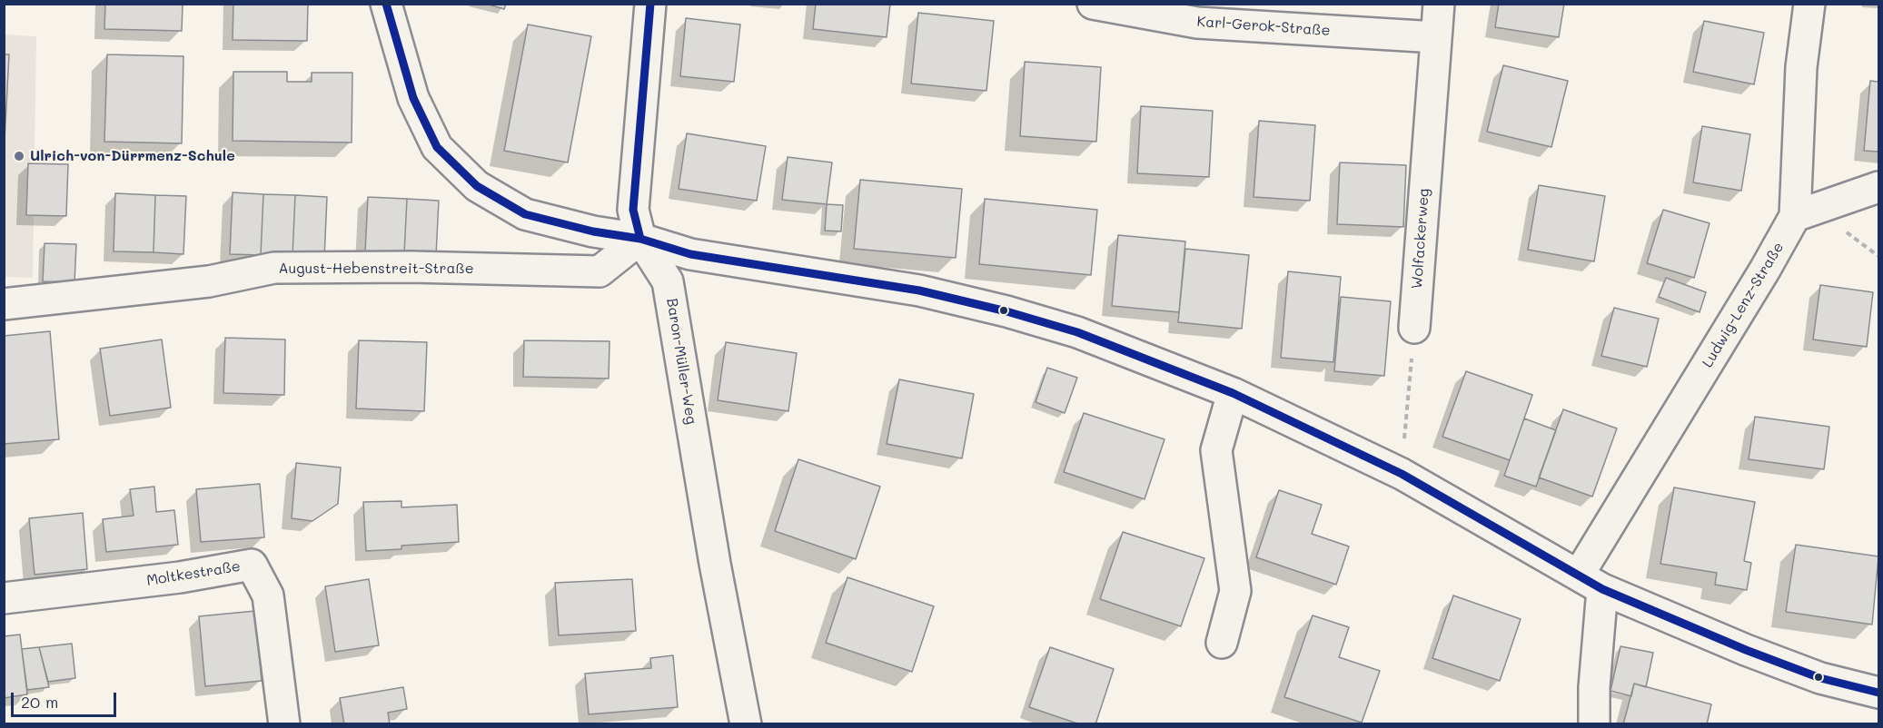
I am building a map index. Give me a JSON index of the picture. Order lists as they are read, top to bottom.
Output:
{
  "streets": {
    "street": [
      "Karl-Gerok-Straße",
      "Wolfackerweg",
      "August-Hebenstreit-Straße",
      "Ludwig-Lenz-Straße",
      "Baron-Müller-Weg",
      "Moltkestraße"
    ]
  },
  "crossings": [
    ["Karl-Gerok-Straße", "Wolfackerweg"],
    ["August-Hebenstreit-Straße", "Baron-Müller-Weg"]
  ],
  "places": ["Ulrich-von-Dürrmenz-Schule"],
  "scale_bar": "20 m"
}
